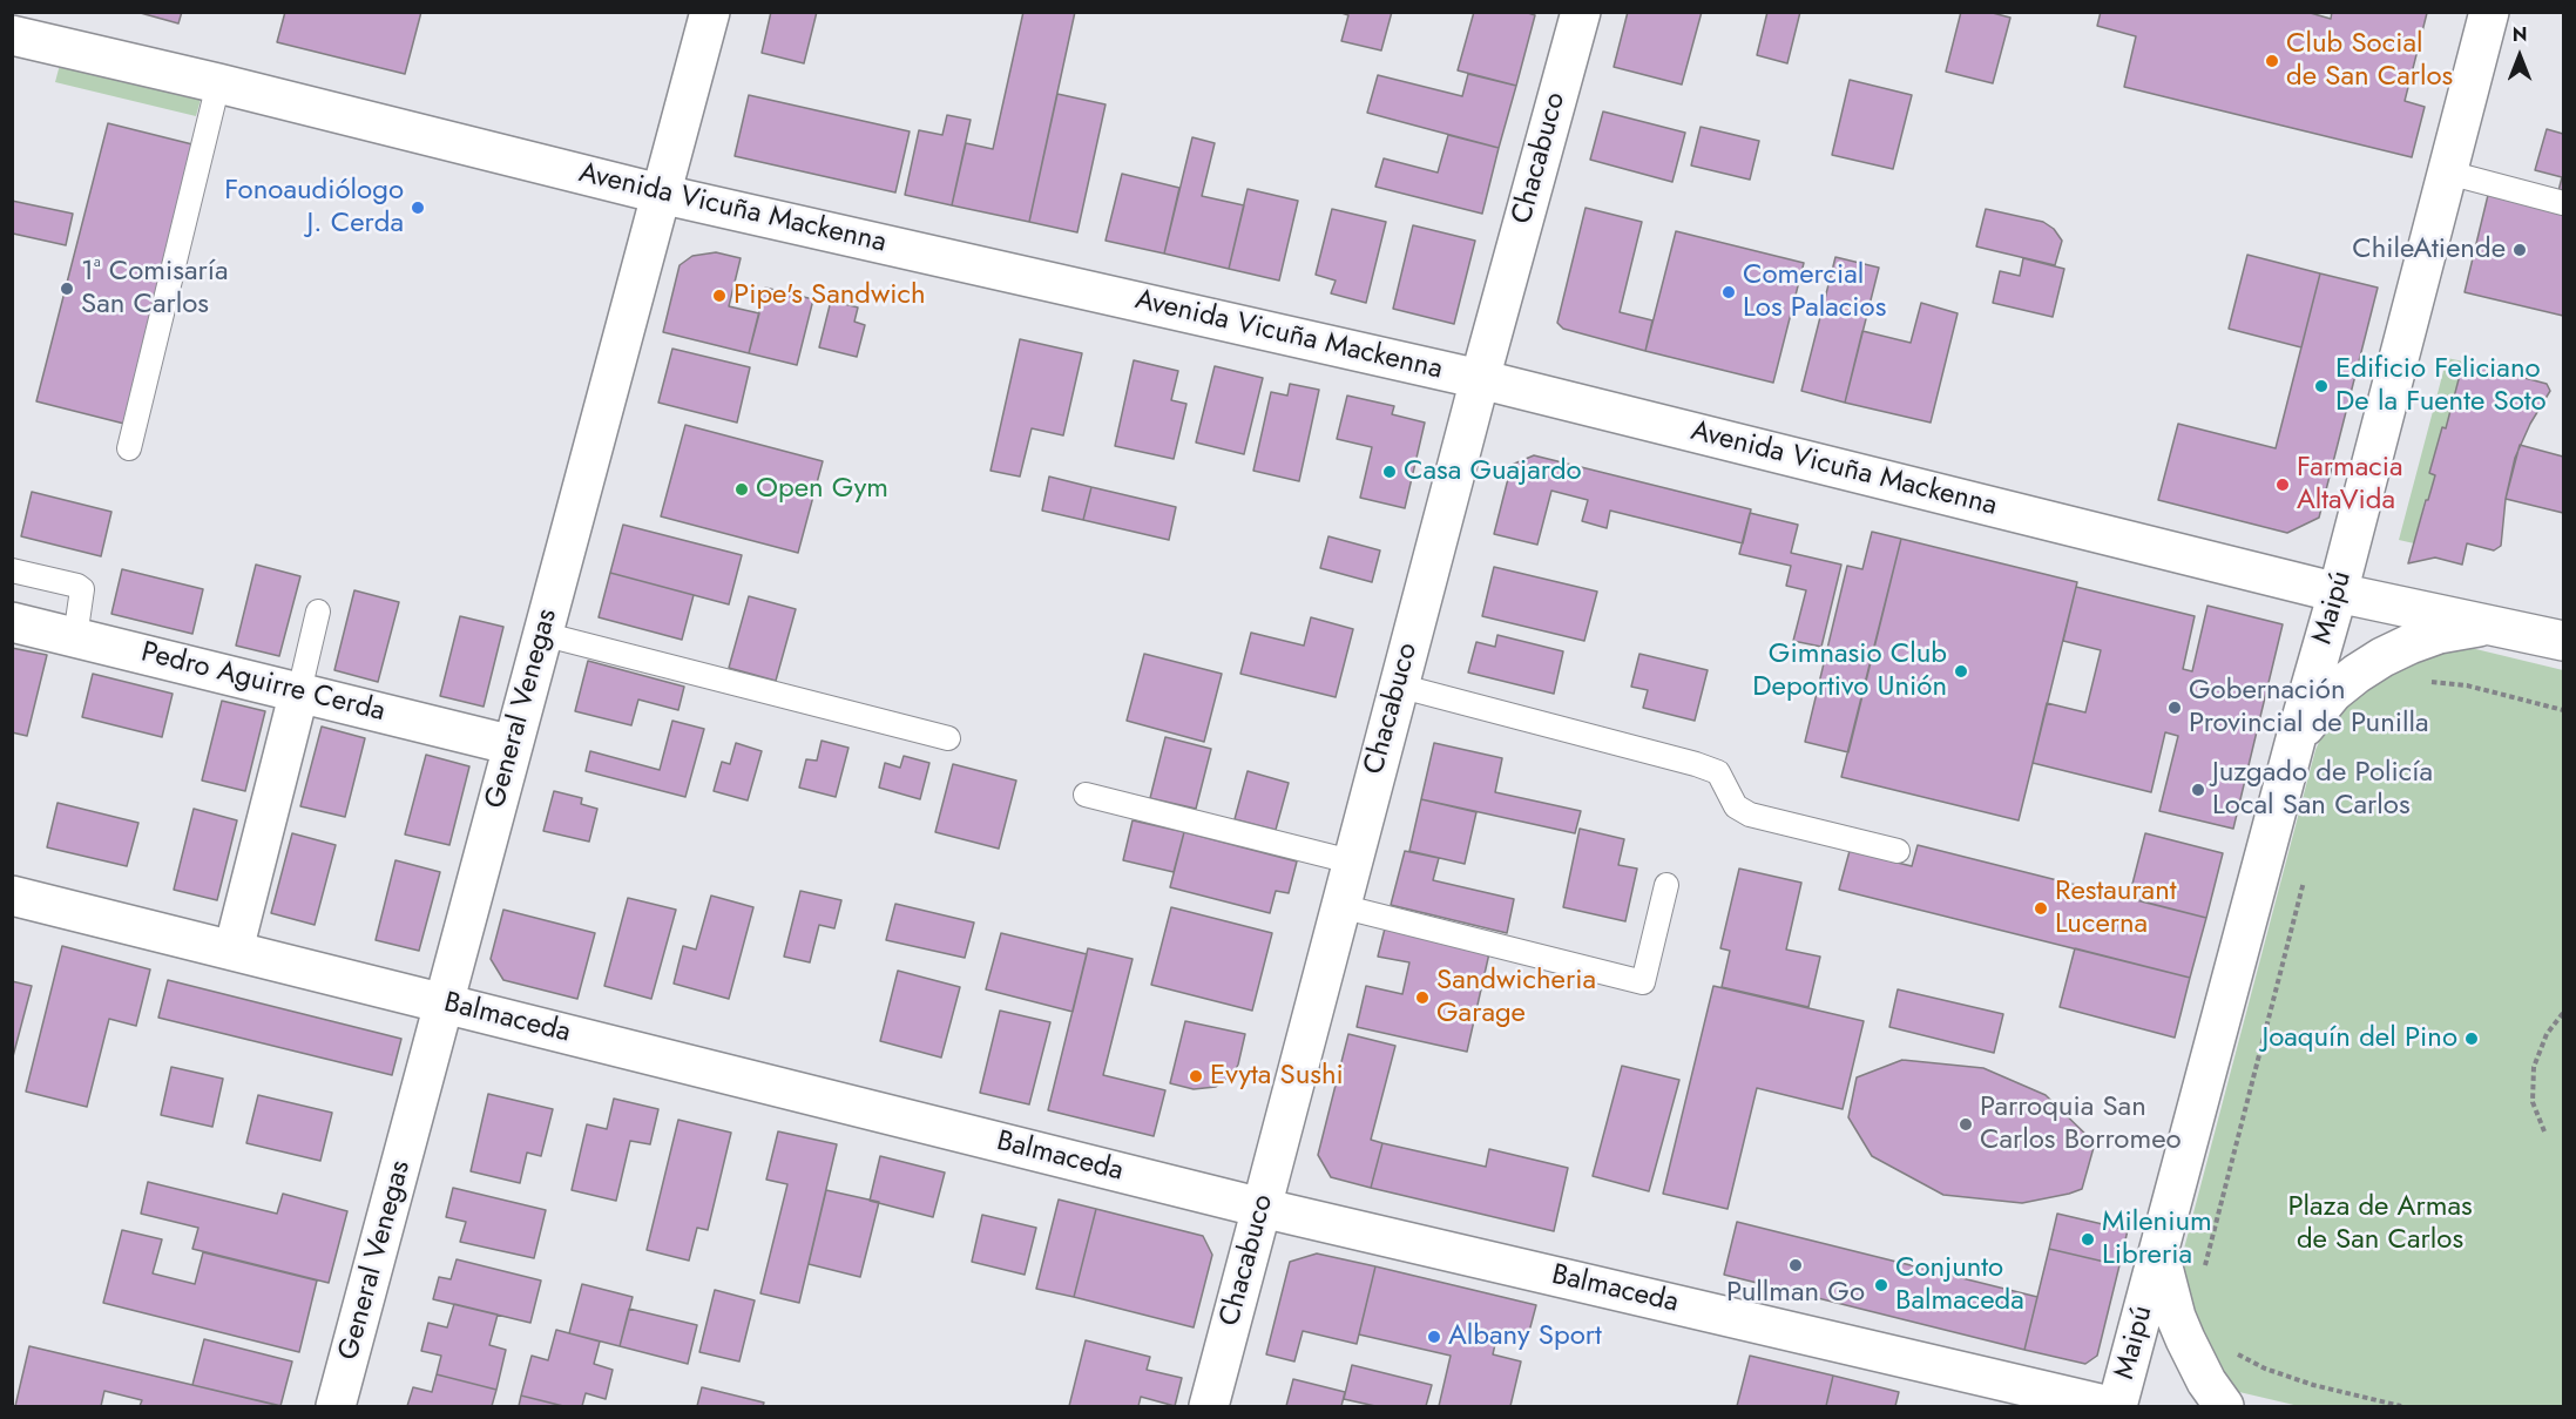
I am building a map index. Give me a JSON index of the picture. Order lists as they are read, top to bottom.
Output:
{
  "streets": {
    "main road": [
      "Chacabuco",
      "Avenida Vicuña Mackenna",
      "Maipú",
      "Pedro Aguirre Cerda",
      "General Venegas",
      "Balmaceda"
    ]
  },
  "crossings": [
    ["Chacabuco", "Avenida Vicuña Mackenna"],
    ["Chacabuco", "Balmaceda"],
    ["Avenida Vicuña Mackenna", "Maipú"],
    ["Avenida Vicuña Mackenna", "General Venegas"],
    ["Pedro Aguirre Cerda", "General Venegas"],
    ["General Venegas", "Balmaceda"]
  ],
  "parks": ["Plaza de Armas de San Carlos"],
  "places": [
    "Club Social de San Carlos",
    "Fonoaudiólogo J. Cerda",
    "ChileAtiende",
    "1ª Comisaría San Carlos",
    "Comercial Los Palacios",
    "Pipe's Sandwich",
    "Edificio Feliciano De la Fuente Soto",
    "Casa Guajardo",
    "Farmacia AltaVida",
    "Open Gym",
    "Gimnasio Club Deportivo Unión",
    "Gobernación Provincial de Punilla",
    "Juzgado de Policía Local San Carlos",
    "Restaurant Lucerna",
    "Sandwicheria Garage",
    "Joaquín del Pino",
    "Evyta Sushi",
    "Parroquia San Carlos Borromeo",
    "Milenium Libreria",
    "Pullman Go",
    "Conjunto Balmaceda",
    "Albany Sport"
  ],
  "north": "top"
}
